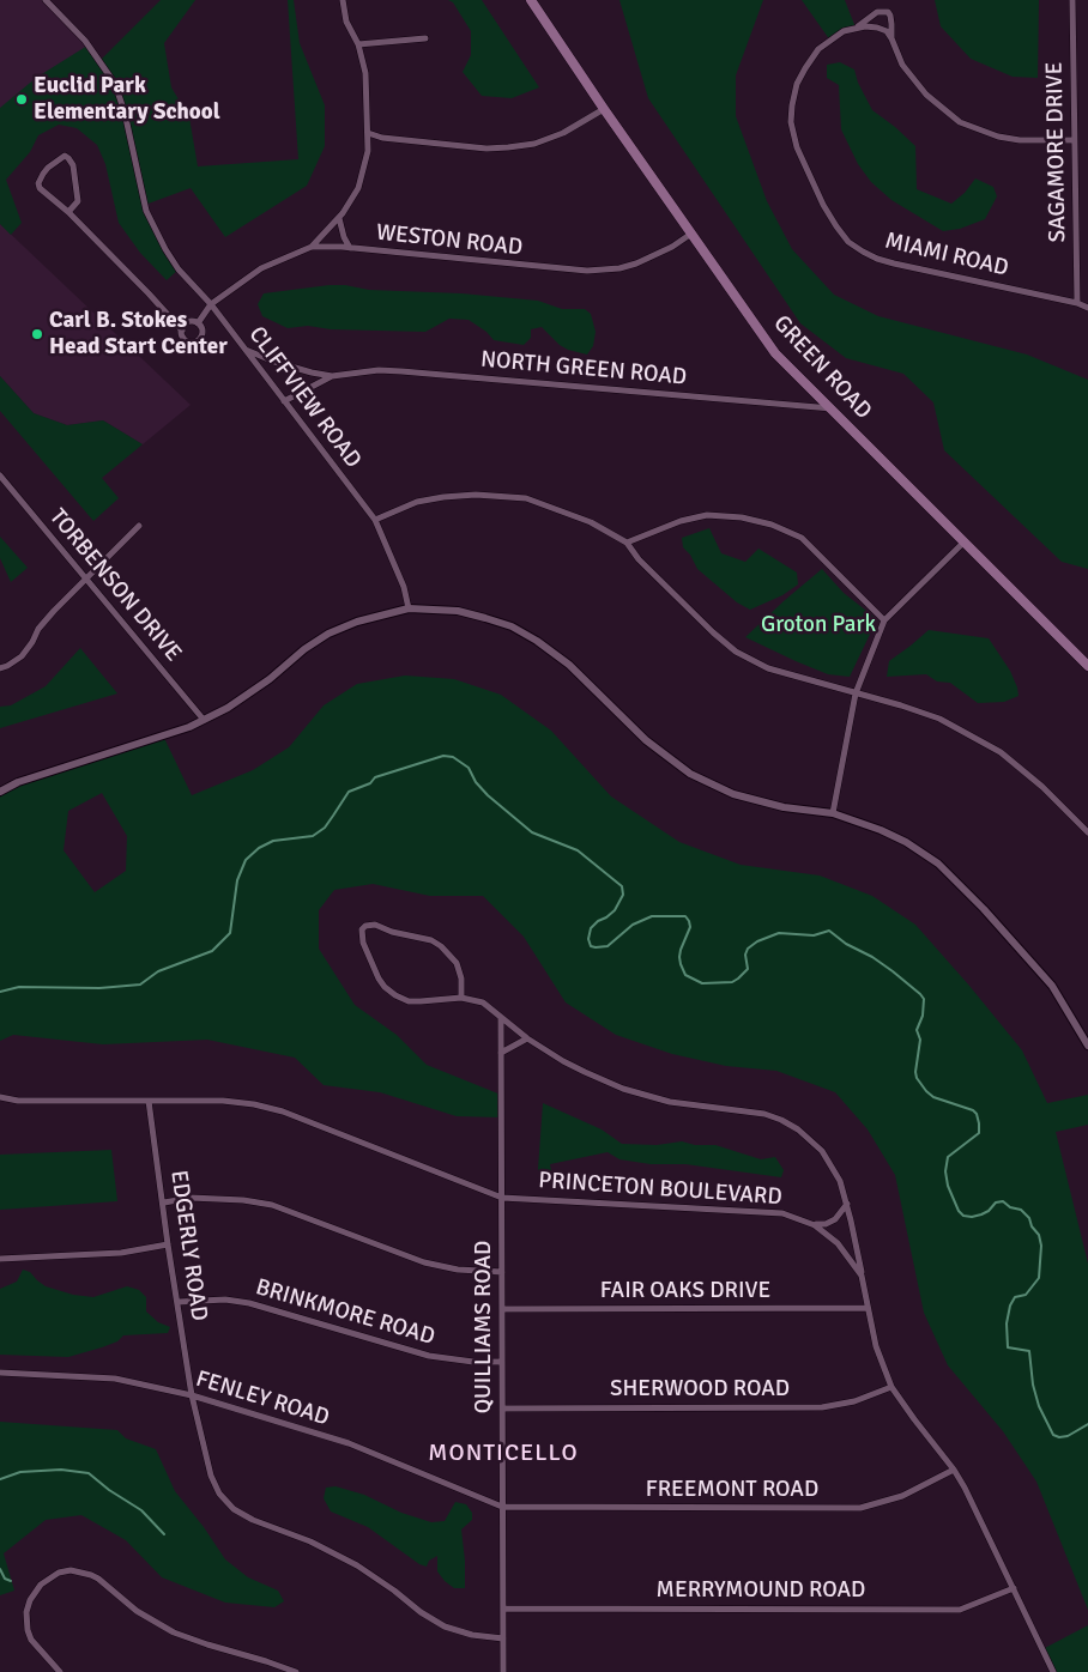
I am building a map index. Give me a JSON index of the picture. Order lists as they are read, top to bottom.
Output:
{
  "streets": {
    "main road": ["GREEN ROAD"],
    "street": [
      "SAGAMORE DRIVE",
      "WESTON ROAD",
      "MIAMI ROAD",
      "NORTH GREEN ROAD",
      "CLIFFVIEW ROAD",
      "TORBENSON DRIVE",
      "PRINCETON BOULEVARD",
      "EDGERLY ROAD",
      "FAIR OAKS DRIVE",
      "BRINKMORE ROAD",
      "QUILLIAMS ROAD",
      "SHERWOOD ROAD",
      "FENLEY ROAD",
      "FREEMONT ROAD",
      "MERRYMOUND ROAD"
    ]
  },
  "crossings": [
    ["SAGAMORE DRIVE", "MIAMI ROAD"],
    ["WESTON ROAD", "GREEN ROAD"],
    ["WESTON ROAD", "CLIFFVIEW ROAD"],
    ["GREEN ROAD", "NORTH GREEN ROAD"],
    ["NORTH GREEN ROAD", "CLIFFVIEW ROAD"],
    ["PRINCETON BOULEVARD", "EDGERLY ROAD"],
    ["PRINCETON BOULEVARD", "FAIR OAKS DRIVE"],
    ["PRINCETON BOULEVARD", "QUILLIAMS ROAD"],
    ["PRINCETON BOULEVARD", "SHERWOOD ROAD"],
    ["PRINCETON BOULEVARD", "FREEMONT ROAD"],
    ["PRINCETON BOULEVARD", "MERRYMOUND ROAD"],
    ["EDGERLY ROAD", "BRINKMORE ROAD"],
    ["EDGERLY ROAD", "QUILLIAMS ROAD"],
    ["EDGERLY ROAD", "FENLEY ROAD"],
    ["FAIR OAKS DRIVE", "QUILLIAMS ROAD"],
    ["BRINKMORE ROAD", "QUILLIAMS ROAD"],
    ["QUILLIAMS ROAD", "SHERWOOD ROAD"],
    ["QUILLIAMS ROAD", "FENLEY ROAD"],
    ["QUILLIAMS ROAD", "FREEMONT ROAD"],
    ["QUILLIAMS ROAD", "MERRYMOUND ROAD"],
    ["FENLEY ROAD", "FREEMONT ROAD"]
  ],
  "districts": ["MONTICELLO"],
  "parks": ["Groton Park"],
  "places": ["Euclid Park Elementary School", "Carl B. Stokes Head Start Center"]
}
